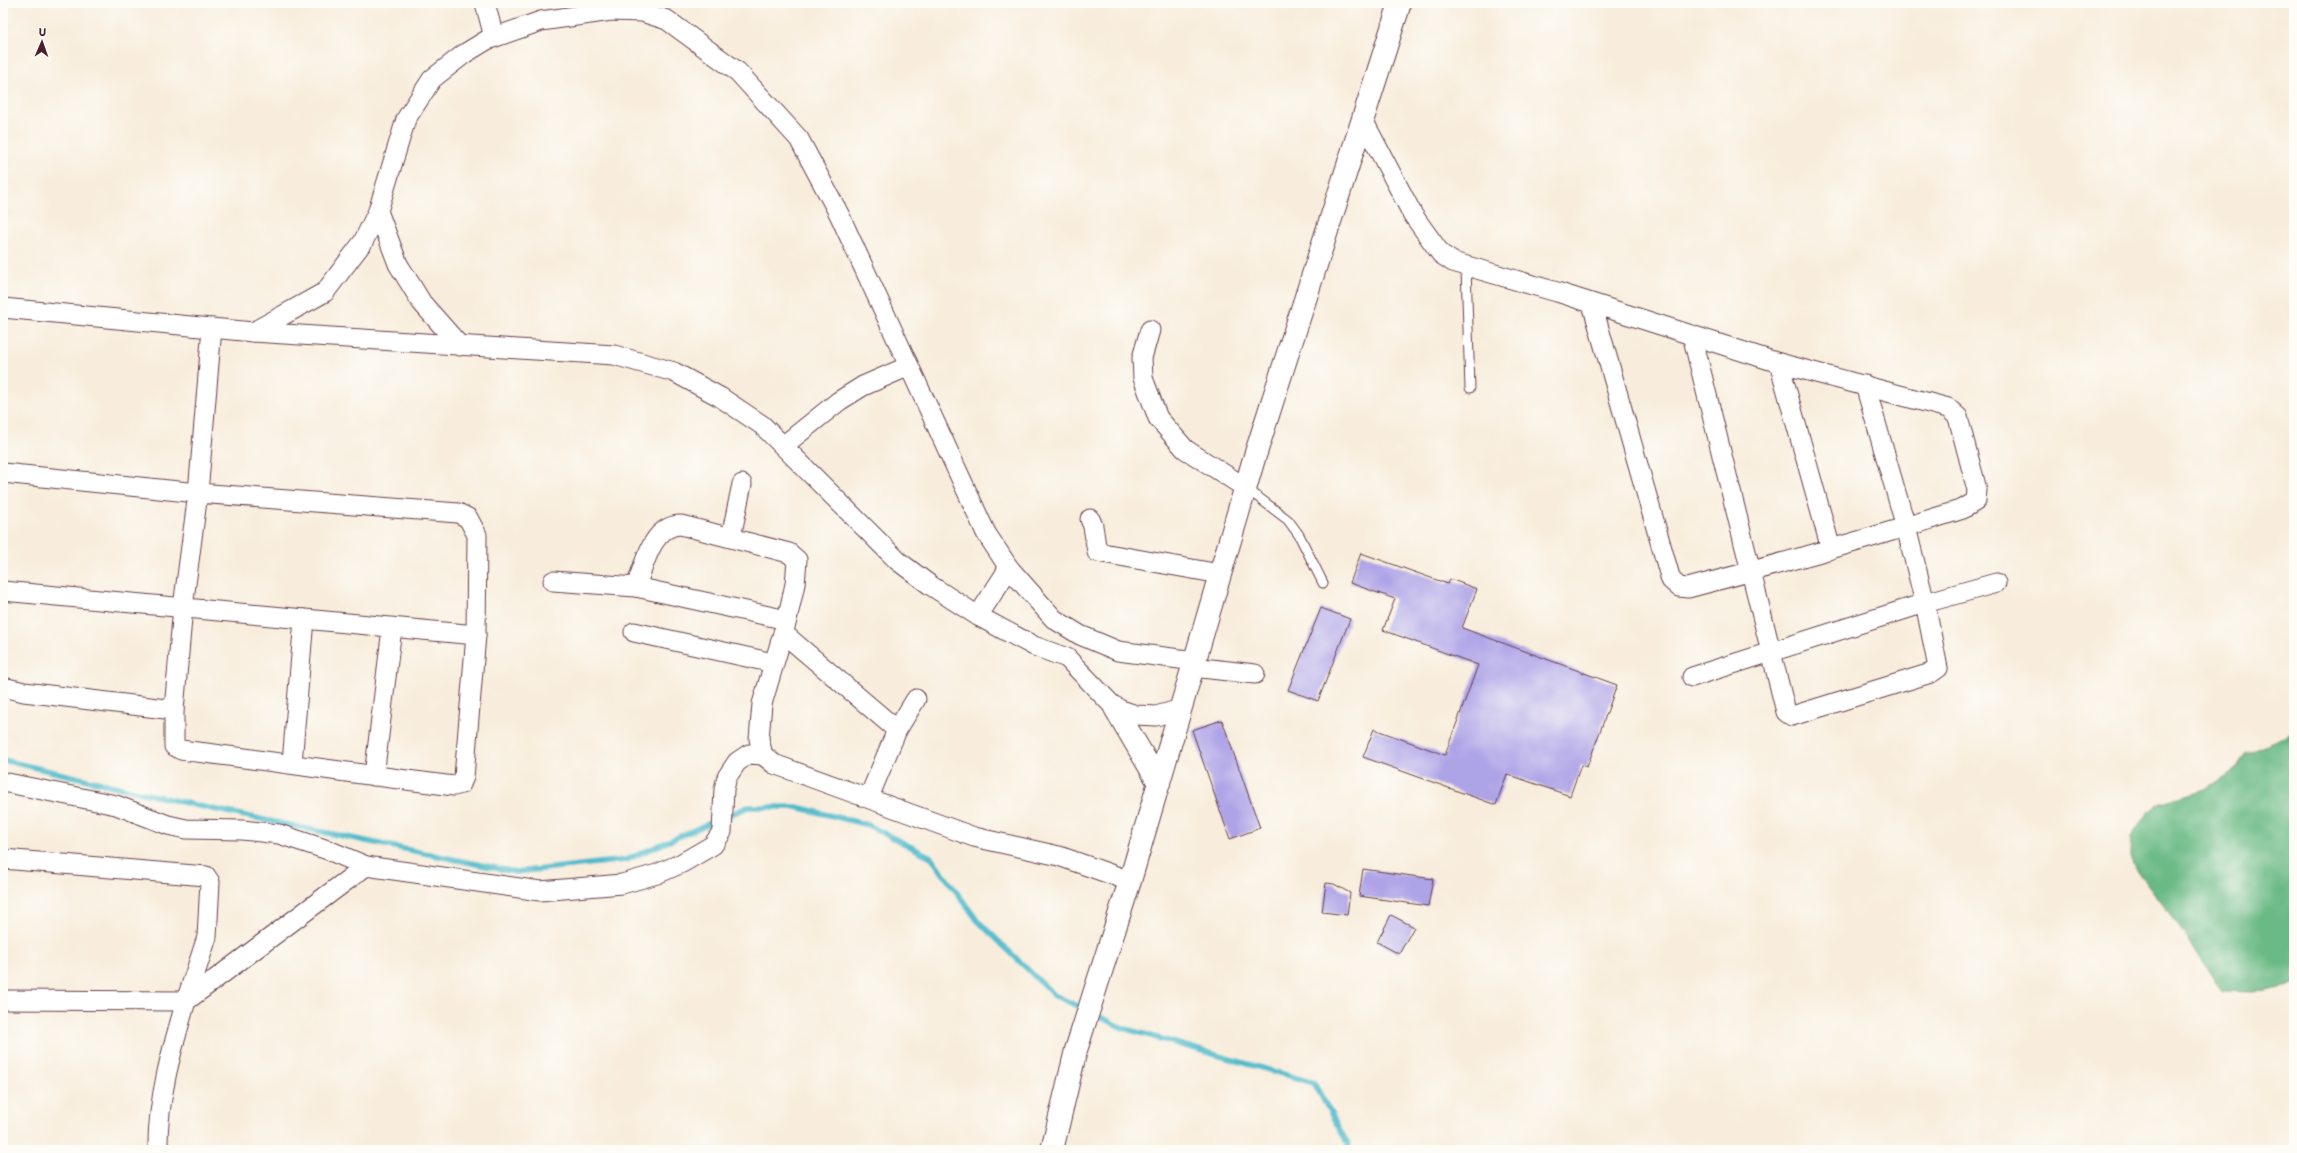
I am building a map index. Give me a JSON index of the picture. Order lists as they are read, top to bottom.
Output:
{
  "north": "top"
}
